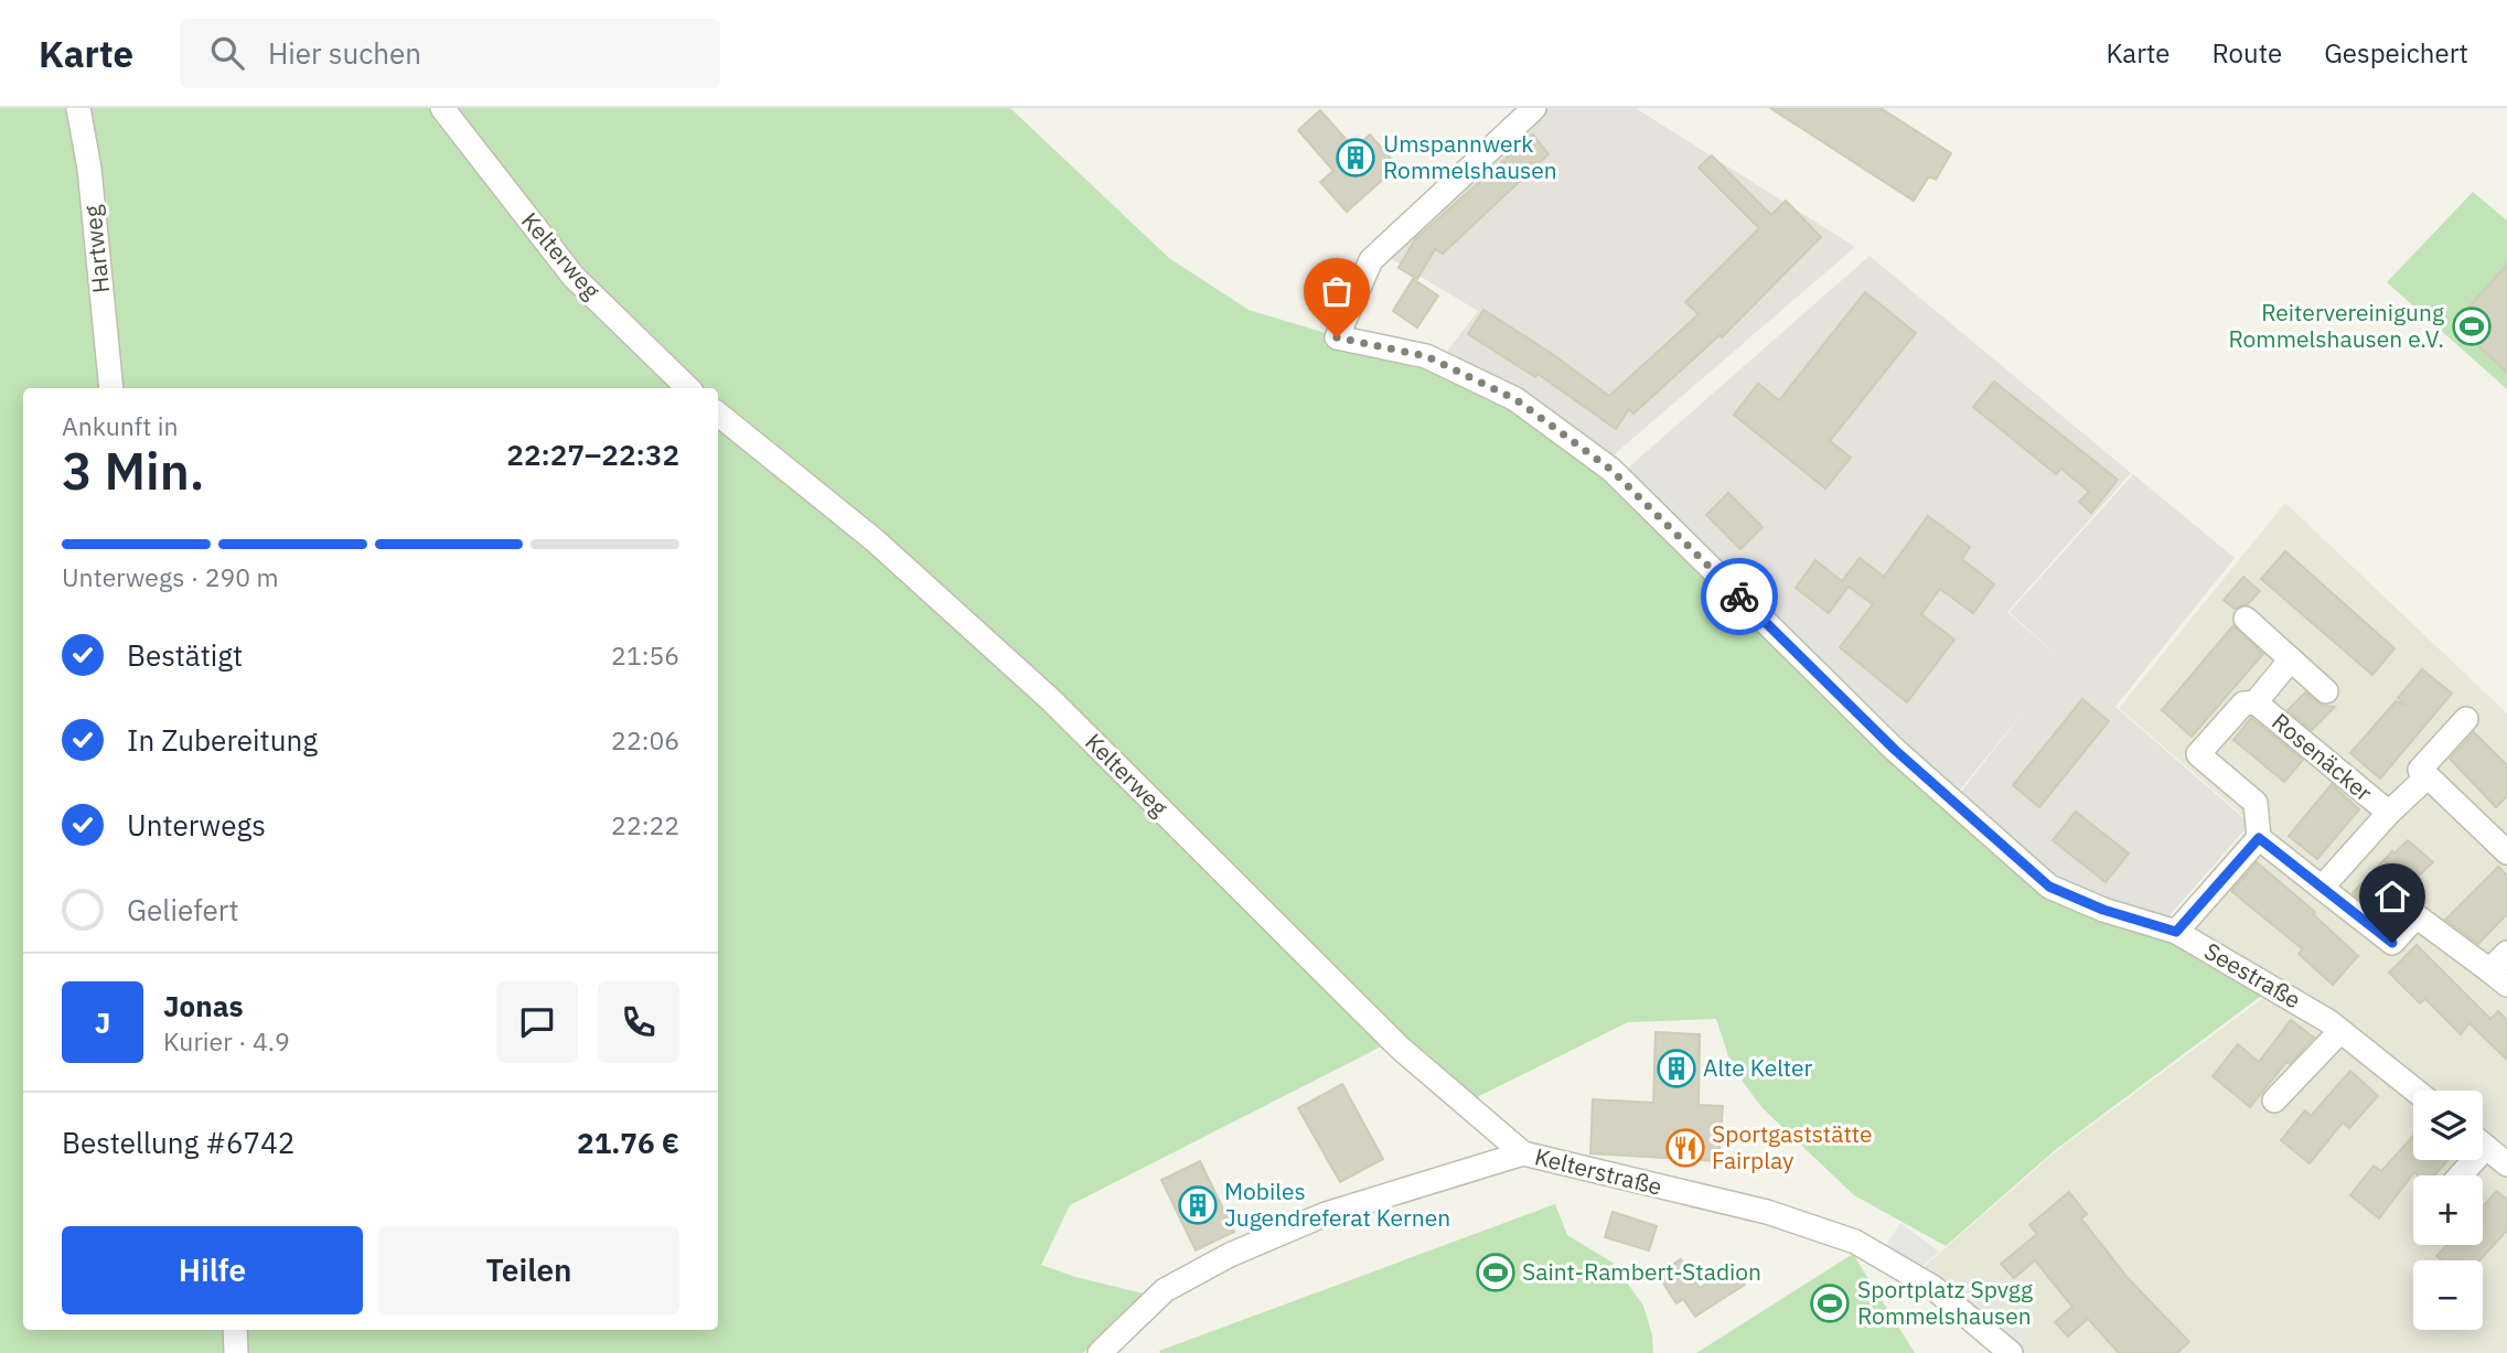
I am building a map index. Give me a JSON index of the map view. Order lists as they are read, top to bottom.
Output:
{
  "streets": {
    "street": [
      "Hartweg",
      "Kelterweg",
      "Rosenäcker",
      "Seestraße",
      "Kelterstraße"
    ]
  },
  "crossings": [
    ["Kelterweg", "Kelterstraße"]
  ],
  "places": {
    "building": ["Umspannwerk Rommelshausen", "Alte Kelter", "Mobiles Jugendreferat Kernen"],
    "sports": ["Reitervereinigung Rommelshausen e.V.", "Saint-Rambert-Stadion", "Sportplatz Spvgg Rommelshausen"],
    "restaurant": ["Sportgaststätte Fairplay"]
  },
  "page": {
    "header": "Karte",
    "search": "Hier suchen",
    "nav": ["Karte", "Route", "Gespeichert"],
    "heading": ["3 Min.", "Ankunft in", "22:27–22:32"],
    "panel": [
      "Jonas",
      "Kurier · 4.9",
      "Bestellung #6742",
      "21.76 €"
    ],
    "bar": "Unterwegs · 290 m",
    "list": [
      ["Bestätigt", "21:56"],
      ["In Zubereitung", "22:06"],
      ["Unterwegs", "22:22"],
      "Geliefert"
    ],
    "round": "J",
    "map_buttons": ["+", "−"],
    "buttons": ["Hilfe", "Teilen"]
  }
}
